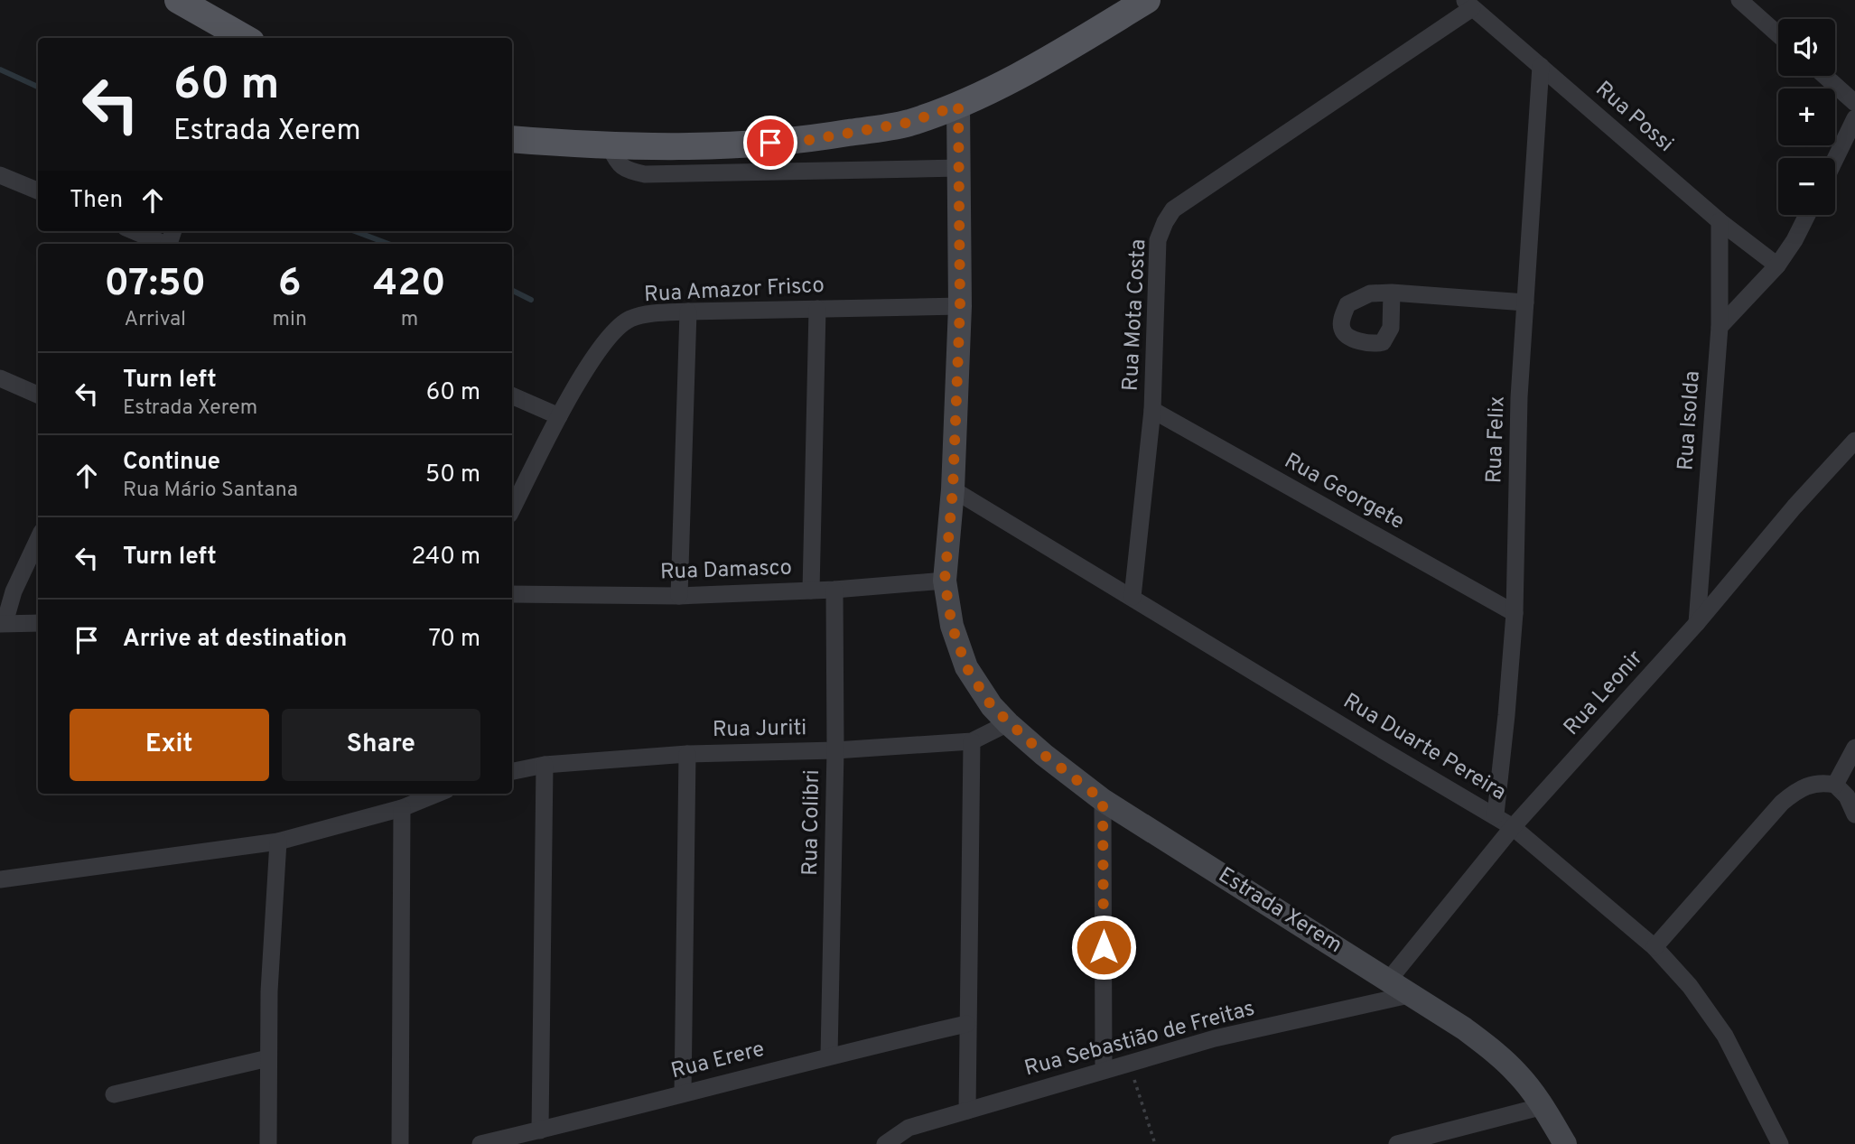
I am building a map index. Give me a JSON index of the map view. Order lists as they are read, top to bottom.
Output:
{
  "streets": {
    "street": [
      "Rua Possi",
      "Rua Amazor Frisco",
      "Rua Mota Costa",
      "Rua Isolda",
      "Rua Felix",
      "Rua Georgete",
      "Rua Damasco",
      "Rua Leonir",
      "Rua Juriti",
      "Rua Duarte Pereira",
      "Rua Colibri",
      "Estrada Xerem",
      "Rua Sebastião de Freitas",
      "Rua Erere"
    ]
  },
  "crossings": [
    ["Rua Possi", "Rua Mota Costa"],
    ["Rua Possi", "Rua Isolda"],
    ["Rua Possi", "Rua Felix"],
    ["Rua Amazor Frisco", "Estrada Xerem"],
    ["Rua Mota Costa", "Rua Georgete"],
    ["Rua Mota Costa", "Rua Duarte Pereira"],
    ["Rua Isolda", "Rua Leonir"],
    ["Rua Felix", "Rua Georgete"],
    ["Rua Felix", "Rua Duarte Pereira"],
    ["Rua Damasco", "Rua Colibri"],
    ["Rua Damasco", "Estrada Xerem"],
    ["Rua Leonir", "Rua Duarte Pereira"],
    ["Rua Leonir", "Estrada Xerem"],
    ["Rua Juriti", "Rua Colibri"],
    ["Rua Juriti", "Estrada Xerem"],
    ["Rua Duarte Pereira", "Estrada Xerem"],
    ["Rua Colibri", "Rua Erere"],
    ["Estrada Xerem", "Rua Sebastião de Freitas"]
  ],
  "page": {
    "map_buttons": ["+", "−"],
    "turn": ["60 m", "Estrada Xerem"],
    "then": "Then",
    "eta": [
      "07:50",
      "Arrival",
      "6",
      "min",
      "420",
      "m"
    ],
    "list": [
      {
        "name": "Turn left",
        "note": "Estrada Xerem",
        "value": "60 m"
      },
      {
        "name": "Continue",
        "note": "Rua Mário Santana",
        "value": "50 m"
      },
      {
        "name": "Turn left",
        "value": "240 m"
      },
      {
        "name": "Arrive at destination",
        "value": "70 m"
      }
    ],
    "buttons": ["Exit", "Share"]
  }
}
